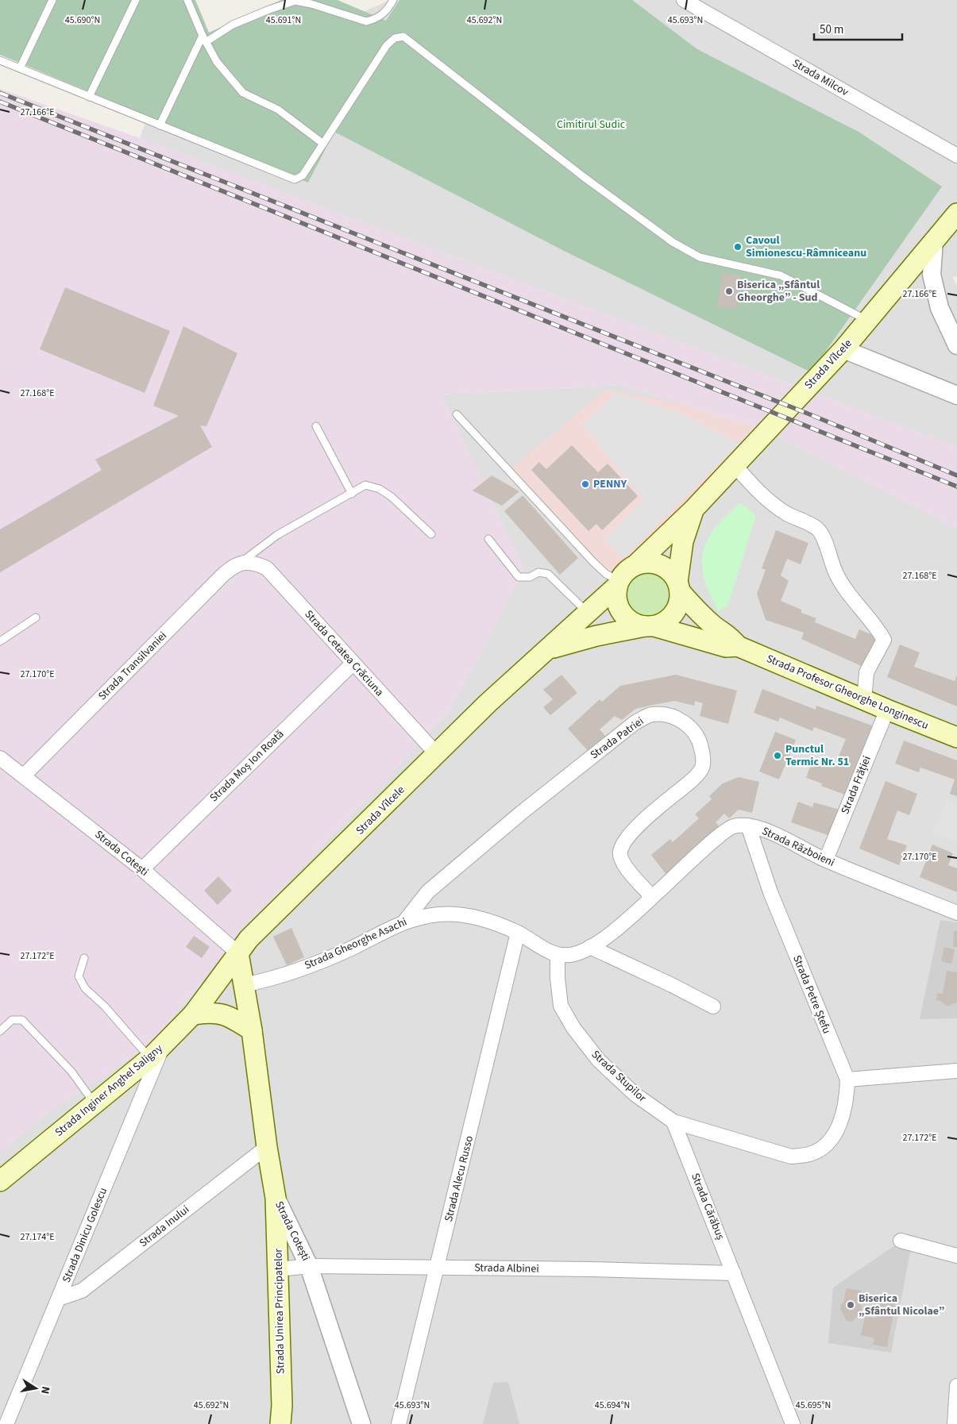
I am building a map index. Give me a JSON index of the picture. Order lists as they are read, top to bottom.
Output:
{
  "streets": {
    "main road": [
      "Strada Vîlcele",
      "Strada Profesor Gheorghe Longinescu",
      "Strada Cotești",
      "Strada Inginer Anghel Saligny",
      "Strada Unirea Principatelor"
    ],
    "street": [
      "Strada Milcov",
      "Strada Cetatea Crăciuna",
      "Strada Transilvaniei",
      "Strada Patriei",
      "Strada Moș Ion Roată",
      "Strada Frăției",
      "Strada Războieni",
      "Strada Gheorghe Asachi",
      "Strada Petre Ștefu",
      "Strada Stupilor",
      "Strada Alecu Russo",
      "Strada Cărăbuș",
      "Strada Inului",
      "Strada Dinicu Golescu",
      "Strada Albinei"
    ]
  },
  "crossings": [
    ["Strada Vîlcele", "Strada Cetatea Crăciuna"],
    ["Strada Vîlcele", "Strada Profesor Gheorghe Longinescu"],
    ["Strada Vîlcele", "Strada Cotești"],
    ["Strada Vîlcele", "Strada Inginer Anghel Saligny"],
    ["Strada Cetatea Crăciuna", "Strada Transilvaniei"],
    ["Strada Cetatea Crăciuna", "Strada Moș Ion Roată"],
    ["Strada Transilvaniei", "Strada Cotești"],
    ["Strada Profesor Gheorghe Longinescu", "Strada Frăției"],
    ["Strada Patriei", "Strada Războieni"],
    ["Strada Patriei", "Strada Gheorghe Asachi"],
    ["Strada Moș Ion Roată", "Strada Cotești"],
    ["Strada Frăției", "Strada Războieni"],
    ["Strada Războieni", "Strada Gheorghe Asachi"],
    ["Strada Războieni", "Strada Petre Ștefu"],
    ["Strada Războieni", "Strada Stupilor"],
    ["Strada Cotești", "Strada Gheorghe Asachi"],
    ["Strada Cotești", "Strada Inginer Anghel Saligny"],
    ["Strada Cotești", "Strada Inului"],
    ["Strada Cotești", "Strada Albinei"],
    ["Strada Cotești", "Strada Unirea Principatelor"],
    ["Strada Gheorghe Asachi", "Strada Stupilor"],
    ["Strada Gheorghe Asachi", "Strada Alecu Russo"],
    ["Strada Petre Ștefu", "Strada Stupilor"],
    ["Strada Petre Ștefu", "Strada Cărăbuș"],
    ["Strada Stupilor", "Strada Cărăbuș"],
    ["Strada Inginer Anghel Saligny", "Strada Dinicu Golescu"],
    ["Strada Alecu Russo", "Strada Albinei"],
    ["Strada Cărăbuș", "Strada Albinei"],
    ["Strada Inului", "Strada Dinicu Golescu"],
    ["Strada Albinei", "Strada Unirea Principatelor"]
  ],
  "parks": ["Cimitirul Sudic"],
  "places": [
    "Cavoul Simionescu-Râmniceanu",
    "Biserica „Sfântul Gheorghe” - Sud",
    "PENNY",
    "Punctul Termic Nr. 51",
    "Biserica „Sfântul Nicolae”"
  ],
  "scale_bar": "50 m",
  "north": "right",
  "coordinates": [
    "45.690°N",
    "45.691°N",
    "45.692°N",
    "45.693°N",
    "27.166°E",
    "27.168°E",
    "27.170°E",
    "27.172°E",
    "27.174°E",
    "45.694°N",
    "45.695°N"
  ]
}
